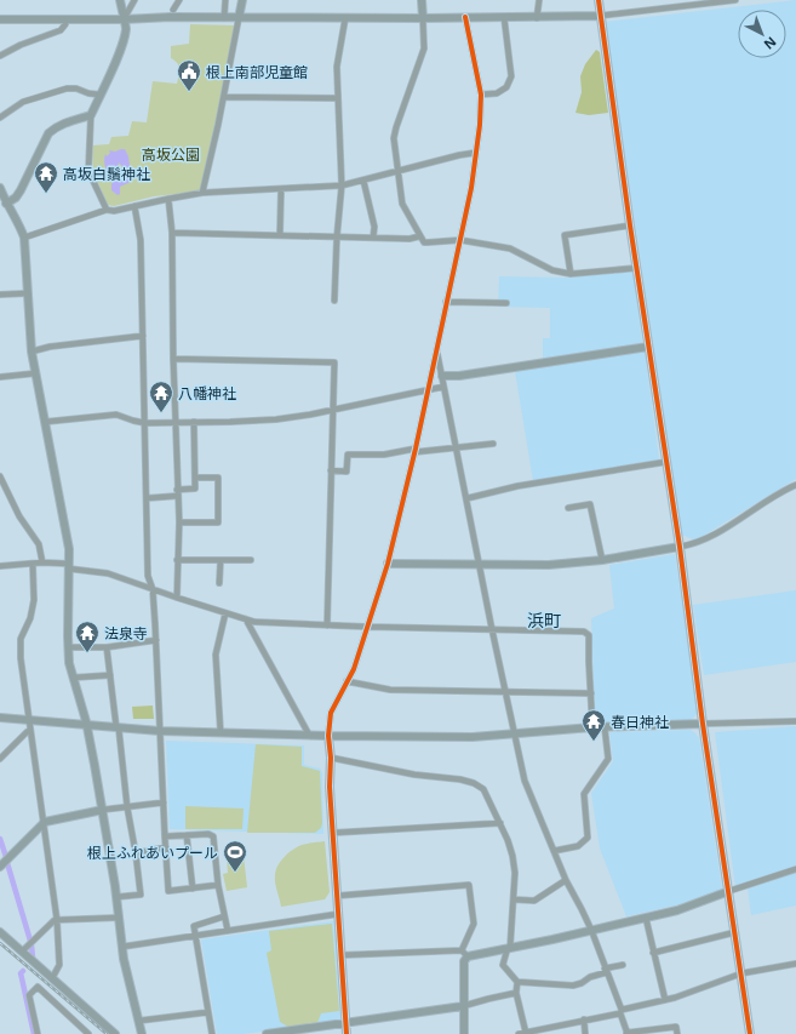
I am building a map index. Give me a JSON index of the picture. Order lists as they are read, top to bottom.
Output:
{
  "districts": ["浜町"],
  "parks": ["高坂公園"],
  "places": {
    "public building": ["根上南部児童館"],
    "temple": [
      "高坂白鬚神社",
      "八幡神社",
      "法泉寺",
      "春日神社"
    ],
    "sports": ["根上ふれあいプール"]
  },
  "north": "bottom right"
}
